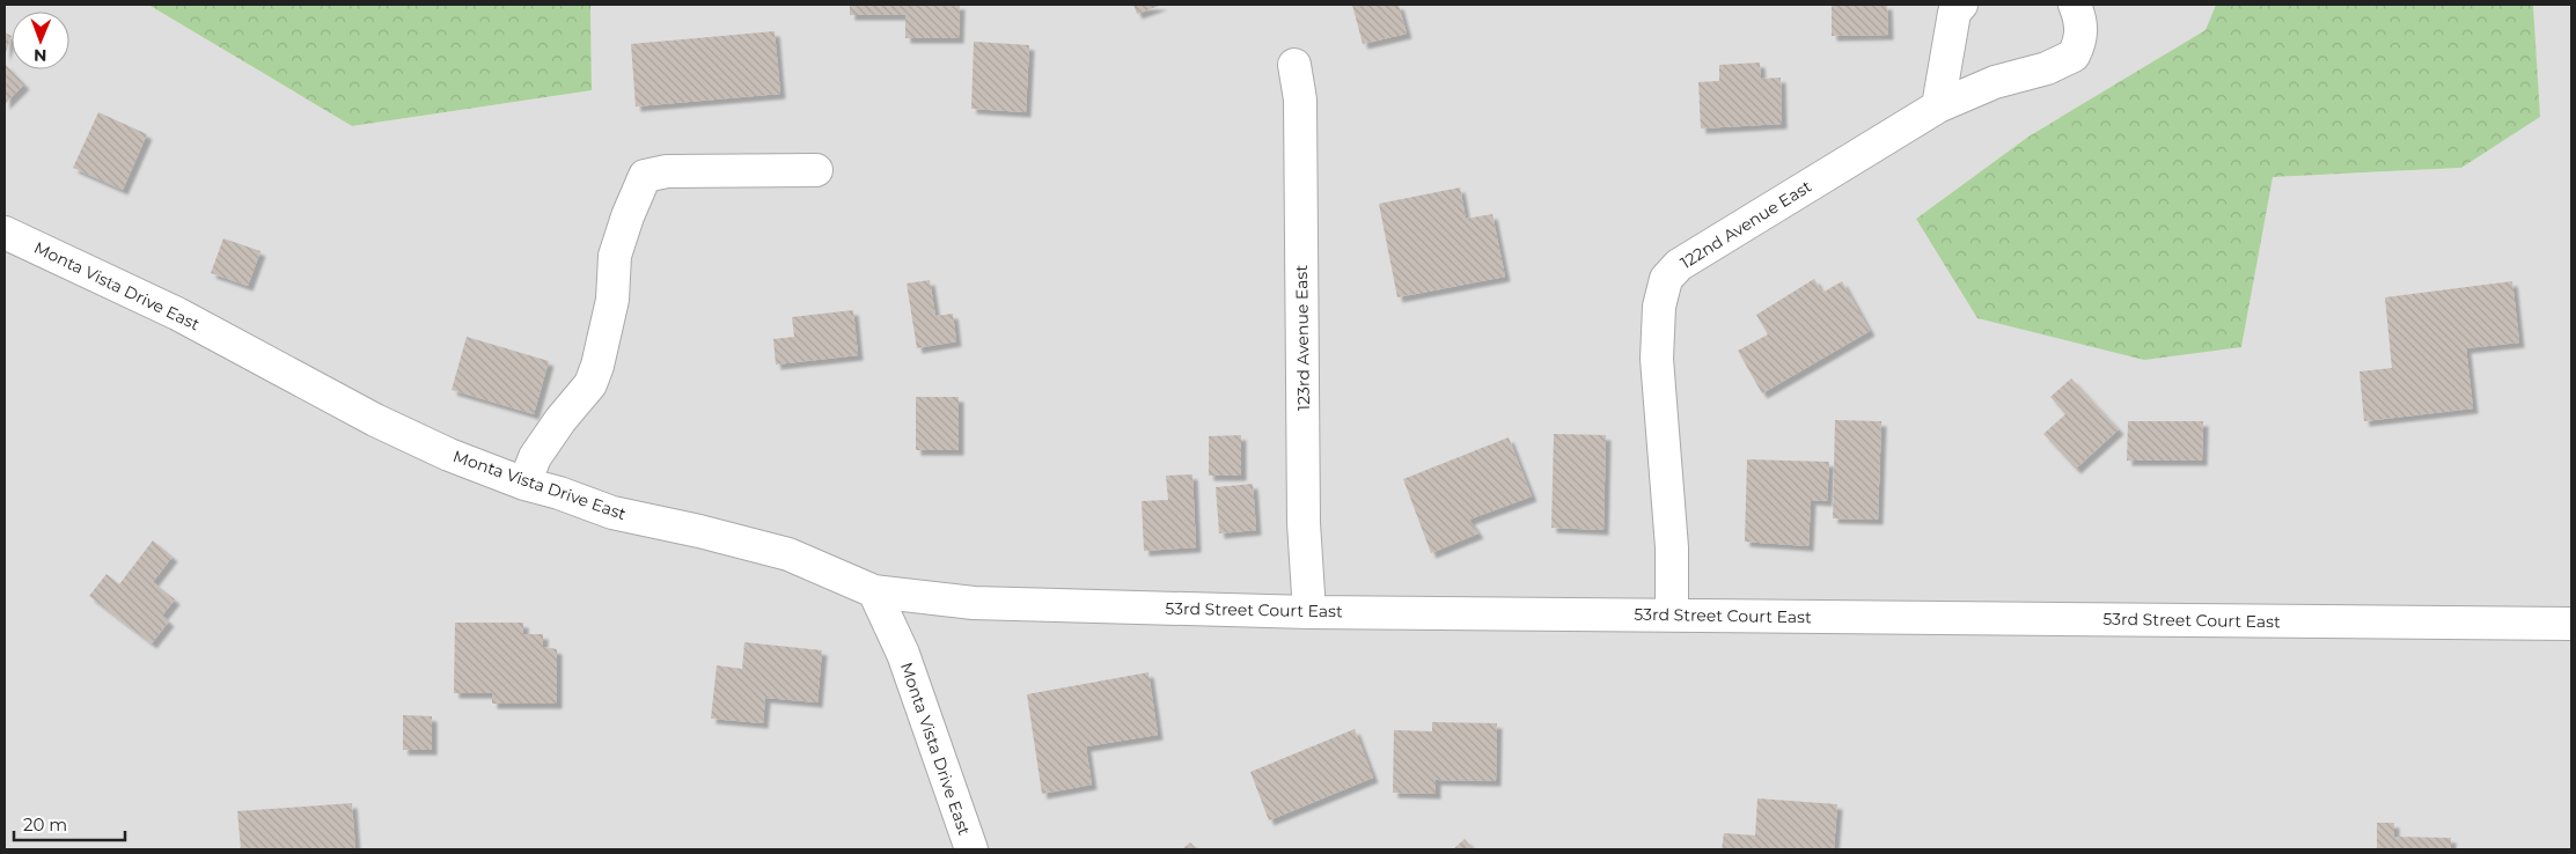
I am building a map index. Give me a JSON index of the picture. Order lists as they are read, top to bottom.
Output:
{
  "streets": {
    "street": [
      "122nd Avenue East",
      "Monta Vista Drive East",
      "123rd Avenue East",
      "53rd Street Court East"
    ]
  },
  "crossings": [
    ["122nd Avenue East", "53rd Street Court East"],
    ["Monta Vista Drive East", "53rd Street Court East"],
    ["123rd Avenue East", "53rd Street Court East"]
  ],
  "scale_bar": "20 m",
  "north": "bottom"
}
